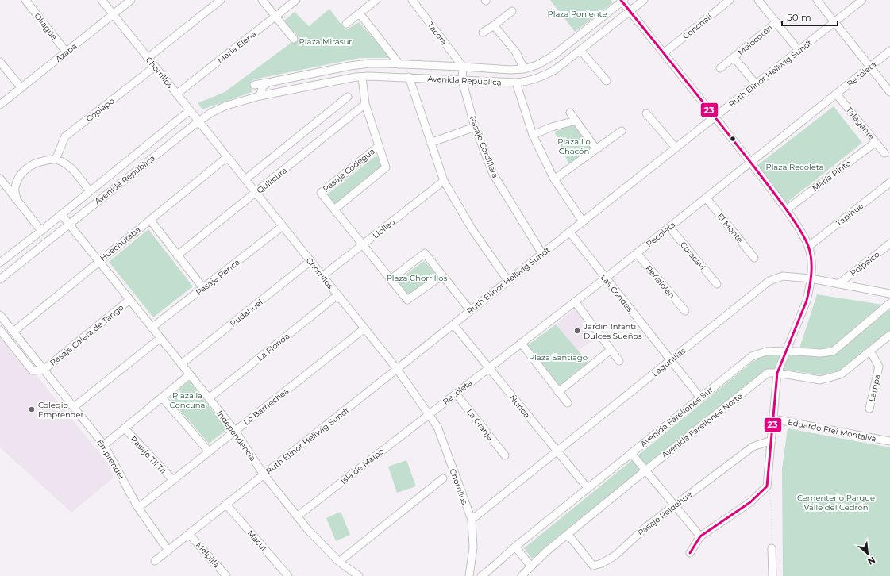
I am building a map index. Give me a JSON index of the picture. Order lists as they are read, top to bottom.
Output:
{
  "streets": {
    "street": [
      "Ollagüe",
      "Conchalí",
      "Tacora",
      "Melocotón",
      "María Elena",
      "Azapa",
      "Chorrillos",
      "Ruth Elinor Hellwig Sundt",
      "Recoleta",
      "Avenida República",
      "Copiapó",
      "Talagante",
      "Pasaje Cordillera",
      "Pasaje Codegua",
      "María Pinto",
      "Quilicura",
      "Tapihue",
      "El Monte",
      "Llolleo",
      "Huechuraba",
      "Curacaví",
      "Polpaico",
      "Pasaje Renca",
      "Peñalolén",
      "Las Condes",
      "Pudahuel",
      "Pasaje Calera de Tango",
      "La Florida",
      "Lagunillas",
      "Lampa",
      "Lo Barnechea",
      "Ñuñoa",
      "Avenida Farellones Sur",
      "La Granja",
      "Avenida Farellones Norte",
      "Eduardo Frei Montalva",
      "Independencia",
      "Pasaje Til Til",
      "Emprender",
      "Isla de Maipo",
      "Pasaje Peldehue",
      "Macul",
      "Melpilla"
    ]
  },
  "crossings": [
    ["Ollagüe", "Azapa"],
    ["Tacora", "Avenida República"],
    ["Tacora", "Pasaje Cordillera"],
    ["Melocotón", "Ruth Elinor Hellwig Sundt"],
    ["María Elena", "Chorrillos"],
    ["Azapa", "Chorrillos"],
    ["Chorrillos", "Ruth Elinor Hellwig Sundt"],
    ["Chorrillos", "Recoleta"],
    ["Chorrillos", "Avenida República"],
    ["Chorrillos", "Copiapó"],
    ["Chorrillos", "Quilicura"],
    ["Chorrillos", "Llolleo"],
    ["Chorrillos", "Huechuraba"],
    ["Chorrillos", "Pasaje Renca"],
    ["Chorrillos", "Pudahuel"],
    ["Chorrillos", "La Florida"],
    ["Chorrillos", "Lagunillas"],
    ["Chorrillos", "Lo Barnechea"],
    ["Chorrillos", "Isla de Maipo"],
    ["Ruth Elinor Hellwig Sundt", "Pasaje Cordillera"],
    ["Ruth Elinor Hellwig Sundt", "Las Condes"],
    ["Ruth Elinor Hellwig Sundt", "Ñuñoa"],
    ["Ruth Elinor Hellwig Sundt", "Independencia"],
    ["Ruth Elinor Hellwig Sundt", "Emprender"],
    ["Ruth Elinor Hellwig Sundt", "Macul"],
    ["Ruth Elinor Hellwig Sundt", "Melpilla"],
    ["Recoleta", "Talagante"],
    ["Recoleta", "El Monte"],
    ["Recoleta", "Curacaví"],
    ["Recoleta", "Peñalolén"],
    ["Recoleta", "Las Condes"],
    ["Recoleta", "Ñuñoa"],
    ["Recoleta", "La Granja"],
    ["Recoleta", "Isla de Maipo"],
    ["Avenida República", "Copiapó"],
    ["Avenida República", "Pasaje Cordillera"],
    ["Avenida República", "Pasaje Codegua"],
    ["Avenida República", "Independencia"],
    ["Copiapó", "Independencia"],
    ["Talagante", "María Pinto"],
    ["Pasaje Codegua", "Quilicura"],
    ["Pasaje Codegua", "Llolleo"],
    ["Huechuraba", "Independencia"],
    ["Huechuraba", "Emprender"],
    ["Polpaico", "Lagunillas"],
    ["Pasaje Renca", "Independencia"],
    ["Las Condes", "Lagunillas"],
    ["Las Condes", "Avenida Farellones Sur"],
    ["Pudahuel", "Independencia"],
    ["Pasaje Calera de Tango", "Independencia"],
    ["Pasaje Calera de Tango", "Emprender"],
    ["La Florida", "Independencia"],
    ["Lagunillas", "Ñuñoa"],
    ["Lampa", "Avenida Farellones Norte"],
    ["Lo Barnechea", "Independencia"],
    ["Lo Barnechea", "Pasaje Til Til"],
    ["Lo Barnechea", "Emprender"],
    ["Ñuñoa", "Avenida Farellones Sur"],
    ["Avenida Farellones Norte", "Pasaje Peldehue"],
    ["Independencia", "Isla de Maipo"]
  ],
  "parks": [
    "Plaza Poniente",
    "Plaza Mirasur",
    "Plaza Lo Chacón",
    "Plaza Recoleta",
    "Plaza Chorrillos",
    "Plaza Santiago",
    "Plaza la Concuna",
    "Cementerio Parque Valle del Cedrón"
  ],
  "places": ["Jardin Infanti Dulces Sueños", "Colegio Emprender"],
  "lines": ["transit line 23"],
  "scale_bar": "50 m",
  "north": "bottom right"
}
